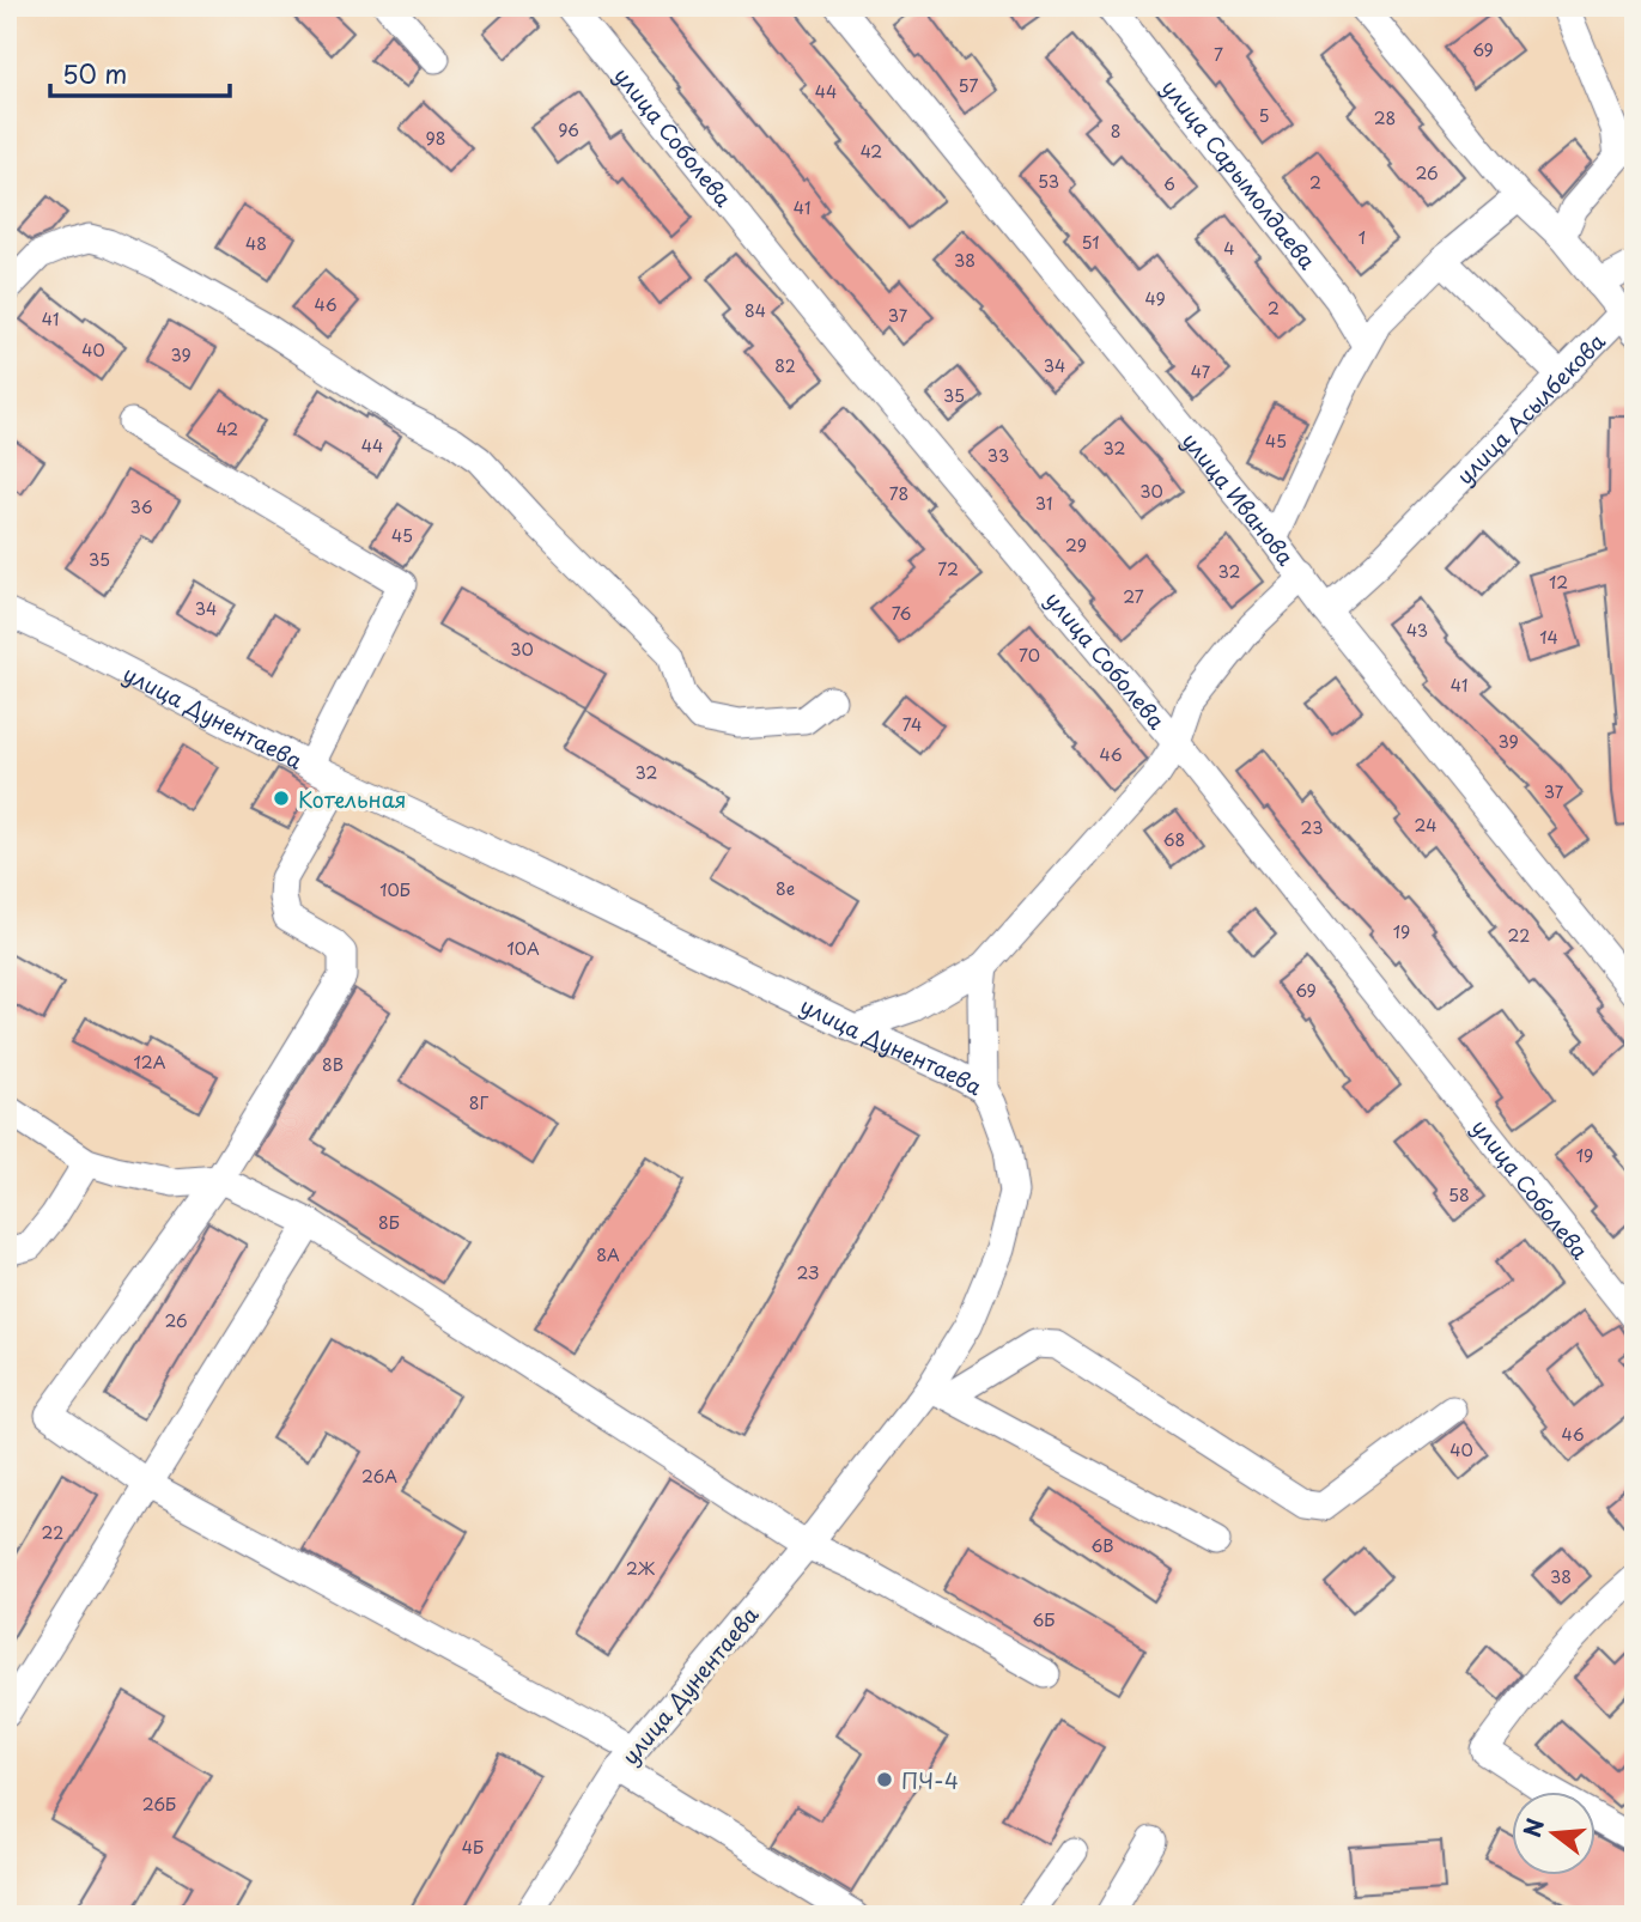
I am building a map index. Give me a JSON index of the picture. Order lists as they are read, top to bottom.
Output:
{
  "streets": {
    "street": [
      "улица Соболева",
      "улица Сарымолдаева",
      "улица Асылбекова",
      "улица Иванова",
      "улица Дунентаева"
    ]
  },
  "crossings": [
    ["улица Асылбекова", "улица Иванова"]
  ],
  "places": ["Котельная", "ПЧ-4"],
  "house_numbers": [
    "69",
    "7",
    "57",
    "44",
    "5",
    "28",
    "96",
    "8",
    "98",
    "42",
    "26",
    "53",
    "2",
    "6",
    "41",
    "1",
    "51",
    "48",
    "4",
    "38",
    "49",
    "46",
    "2",
    "84",
    "37",
    "41",
    "40",
    "39",
    "82",
    "34",
    "47",
    "35",
    "42",
    "45",
    "44",
    "32",
    "33",
    "30",
    "78",
    "31",
    "36",
    "45",
    "29",
    "35",
    "72",
    "32",
    "12",
    "27",
    "34",
    "76",
    "43",
    "14",
    "30",
    "70",
    "41",
    "74",
    "39",
    "46",
    "32",
    "37",
    "24",
    "23",
    "68",
    "8е",
    "10Б",
    "19",
    "22",
    "10А",
    "69",
    "12А",
    "8В",
    "8Г",
    "19",
    "58",
    "8Б",
    "8А",
    "2З",
    "26",
    "46",
    "40",
    "26А",
    "22",
    "6В",
    "2Ж",
    "38",
    "6Б",
    "26Б",
    "4Б"
  ],
  "scale_bar": "50 m",
  "north": "left"
}
